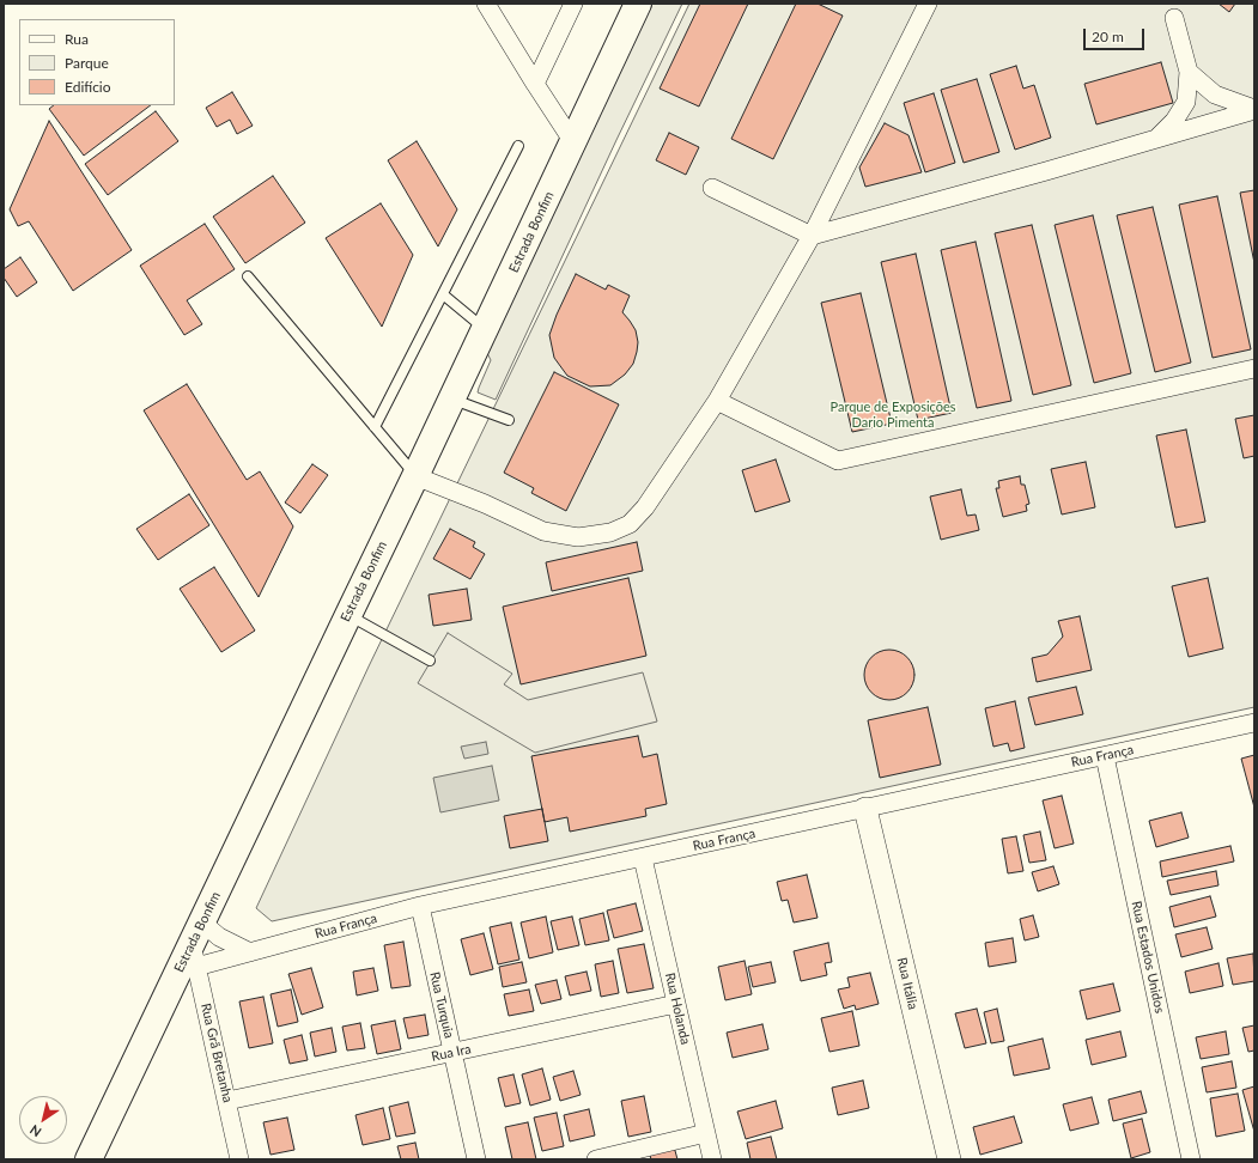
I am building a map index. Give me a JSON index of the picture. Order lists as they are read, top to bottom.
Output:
{
  "streets": {
    "main road": ["Estrada Bonfim"],
    "street": [
      "Rua França",
      "Rua Estados Unidos",
      "Rua Itália",
      "Rua Turquia",
      "Rua Holanda",
      "Rua Grã Bretanha",
      "Rua Ira"
    ]
  },
  "crossings": [
    ["Estrada Bonfim", "Rua França"],
    ["Estrada Bonfim", "Rua Grã Bretanha"],
    ["Rua França", "Rua Estados Unidos"],
    ["Rua França", "Rua Itália"],
    ["Rua França", "Rua Turquia"],
    ["Rua França", "Rua Holanda"],
    ["Rua França", "Rua Grã Bretanha"],
    ["Rua Turquia", "Rua Ira"],
    ["Rua Holanda", "Rua Ira"],
    ["Rua Grã Bretanha", "Rua Ira"]
  ],
  "parks": ["Parque de Exposições Dario Pimenta"],
  "legend": ["Rua", "Parque", "Edifício"],
  "scale_bar": "20 m",
  "north": "bottom left"
}
